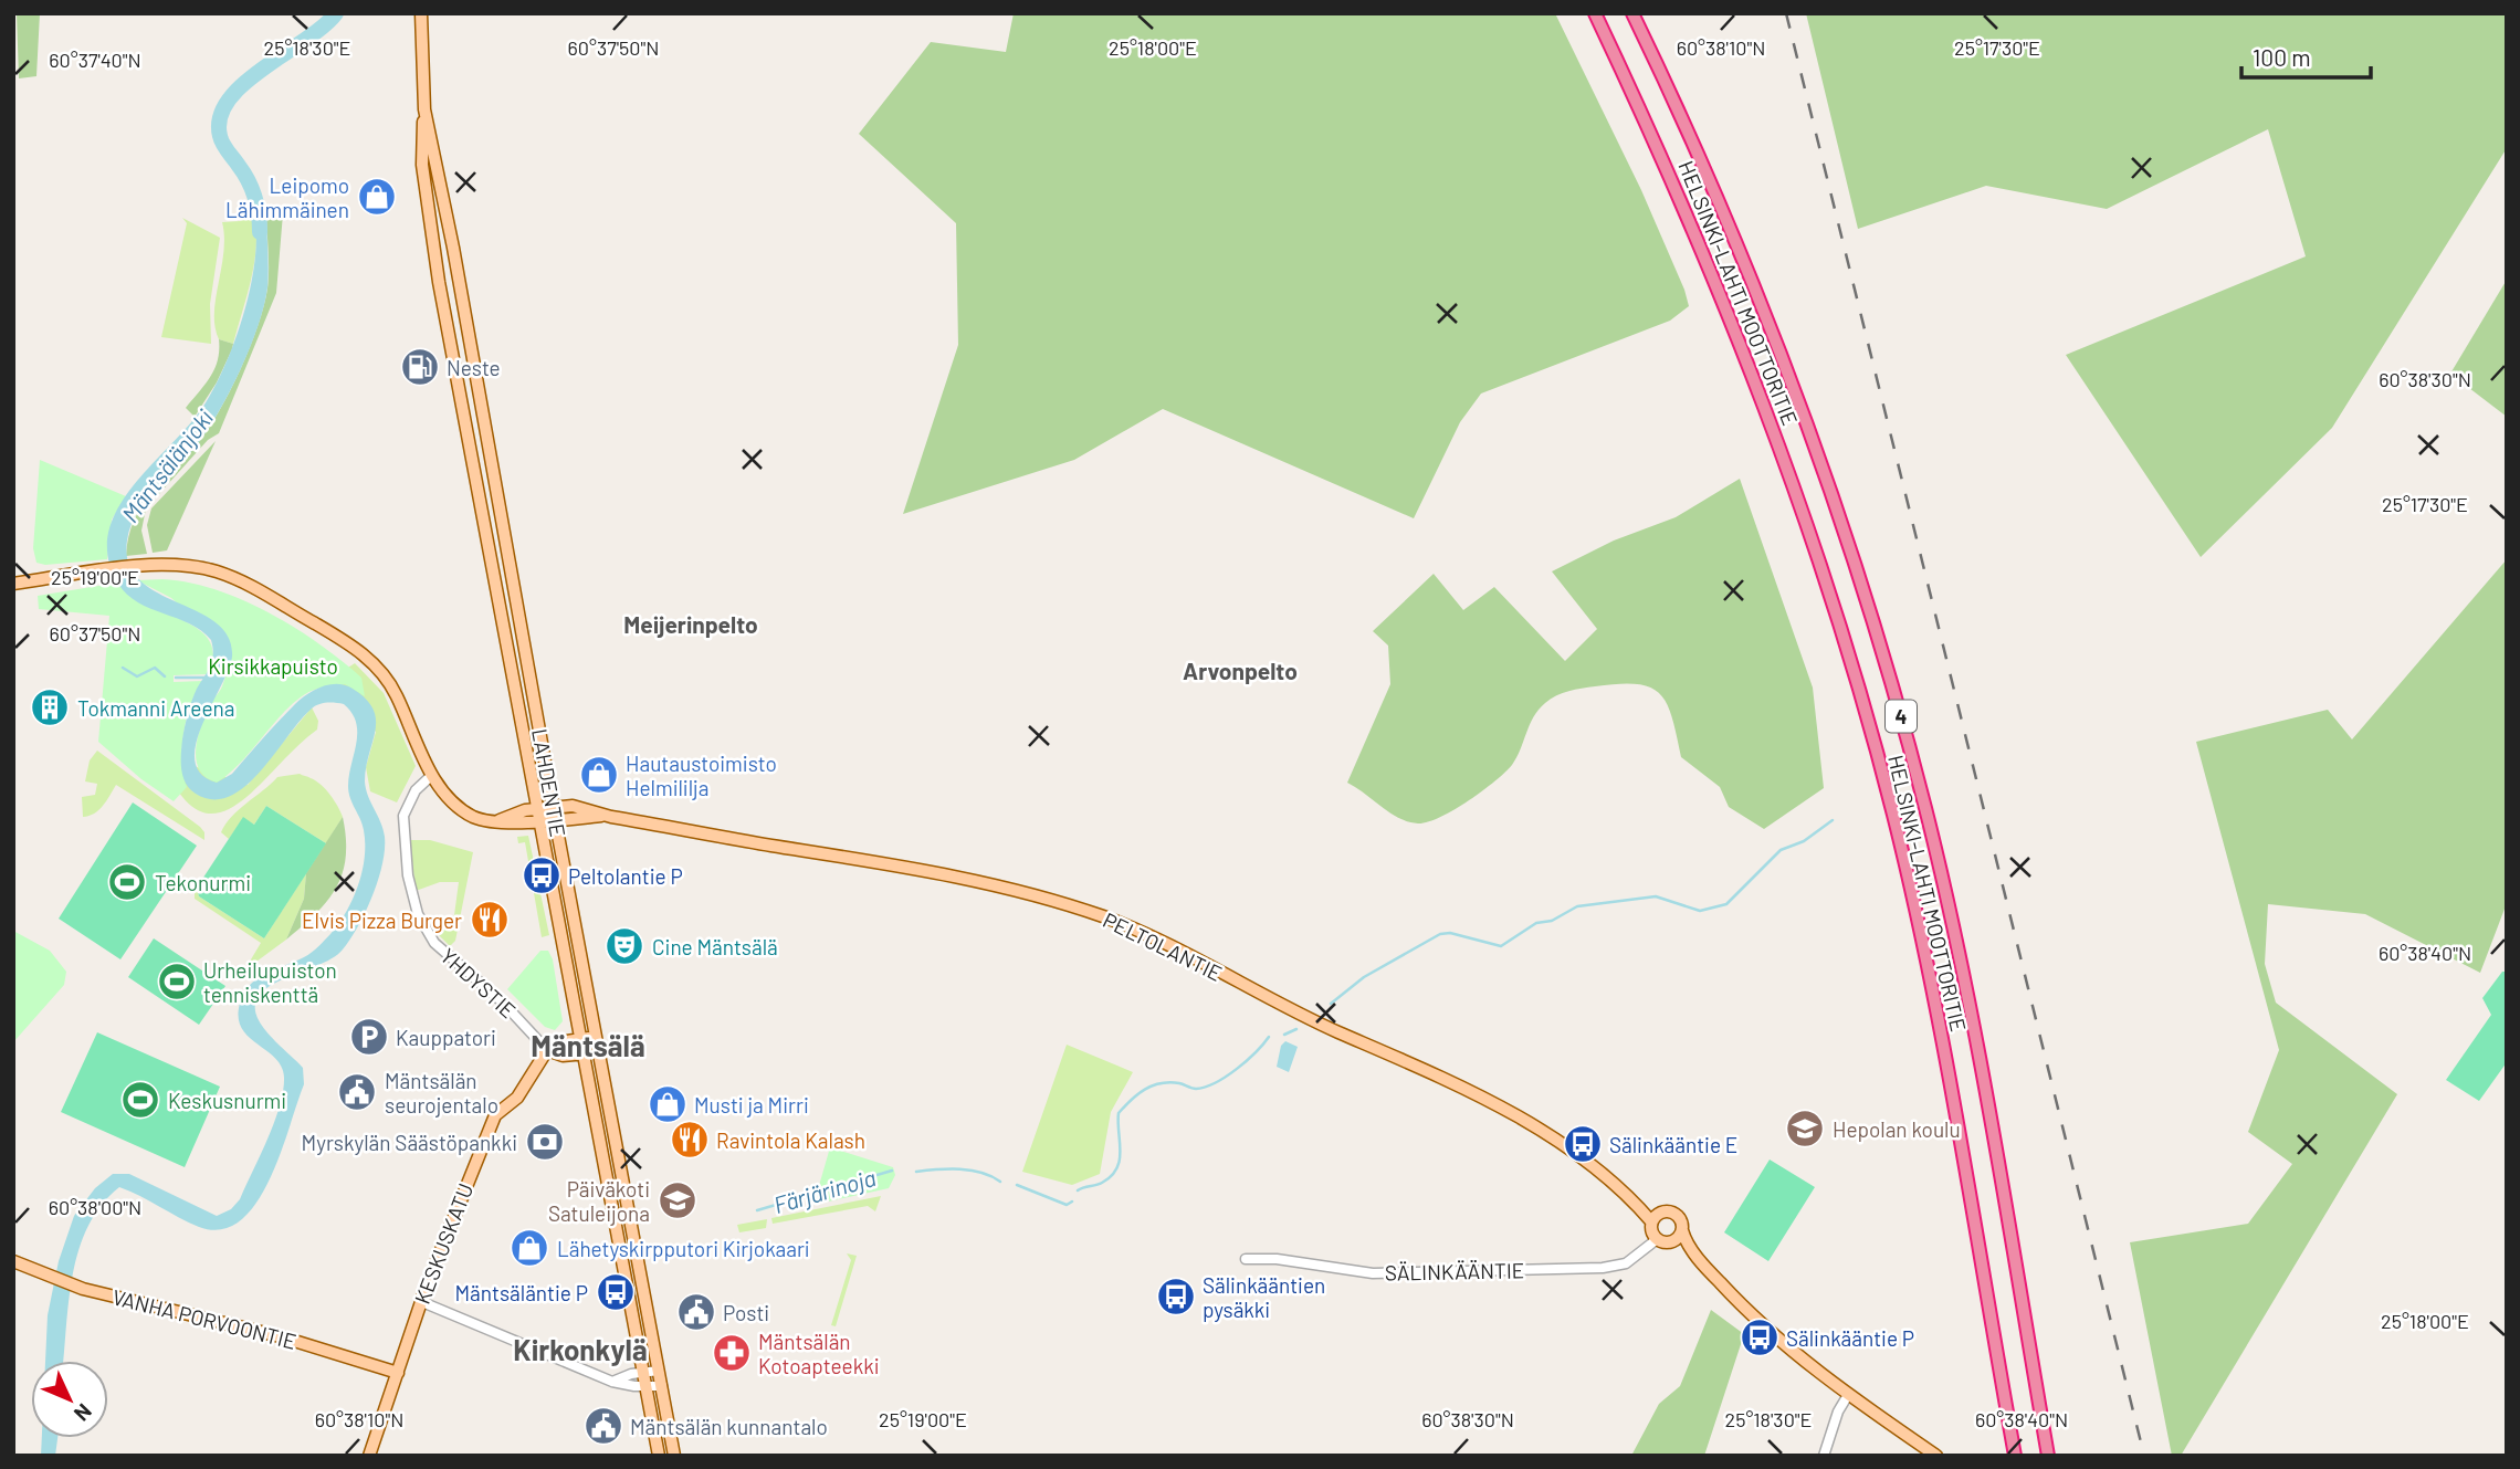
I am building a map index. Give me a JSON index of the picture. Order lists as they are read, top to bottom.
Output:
{
  "streets": {
    "highway": ["HELSINKI-LAHTI MOOTTORITIE", "4"],
    "main road": [
      "LAHDENTIE",
      "PELTOLANTIE",
      "KESKUSKATU",
      "VANHA PORVOONTIE"
    ],
    "street": ["YHDYSTIE", "SÄLINKÄÄNTIE"]
  },
  "crossings": [
    ["LAHDENTIE", "PELTOLANTIE"],
    ["PELTOLANTIE", "YHDYSTIE"],
    ["PELTOLANTIE", "SÄLINKÄÄNTIE"],
    ["YHDYSTIE", "KESKUSKATU"],
    ["KESKUSKATU", "VANHA PORVOONTIE"]
  ],
  "districts": [
    "Meijerinpelto",
    "Arvonpelto",
    "Mäntsälä",
    "Kirkonkylä"
  ],
  "water": ["Mäntsälänjoki", "Färjärinoja"],
  "parks": ["Kirsikkapuisto"],
  "places": {
    "shop": [
      "Leipomo Lähimmäinen",
      "Hautaustoimisto Helmililja",
      "Musti ja Mirri",
      "Lähetyskirpputori Kirjokaari"
    ],
    "fuel station": ["Neste"],
    "building": ["Tokmanni Areena"],
    "bus stop": [
      "Peltolantie P",
      "Sälinkääntie E",
      "Mäntsäläntie P",
      "Sälinkääntien pysäkki",
      "Sälinkääntie P"
    ],
    "sports": ["Tekonurmi", "Urheilupuiston tenniskenttä", "Keskusnurmi"],
    "restaurant": ["Elvis Pizza Burger", "Ravintola Kalash"],
    "theatre": ["Cine Mäntsälä"],
    "parking": ["Kauppatori"],
    "public building": ["Mäntsälän seurojentalo", "Posti", "Mäntsälän kunnantalo"],
    "school or university": ["Hepolan koulu", "Päiväkoti Satuleijona"],
    "bank": ["Myrskylän Säästöpankki"],
    "pharmacy": ["Mäntsälän Kotoapteekki"]
  },
  "scale_bar": "100 m",
  "north": "bottom right",
  "coordinates": [
    "25°18'30\"E",
    "25°18'00\"E",
    "25°17'30\"E",
    "60°38'10\"N",
    "60°37'50\"N",
    "60°37'40\"N",
    "60°38'30\"N",
    "25°19'00\"E",
    "60°38'40\"N",
    "60°38'00\"N"
  ]
}
